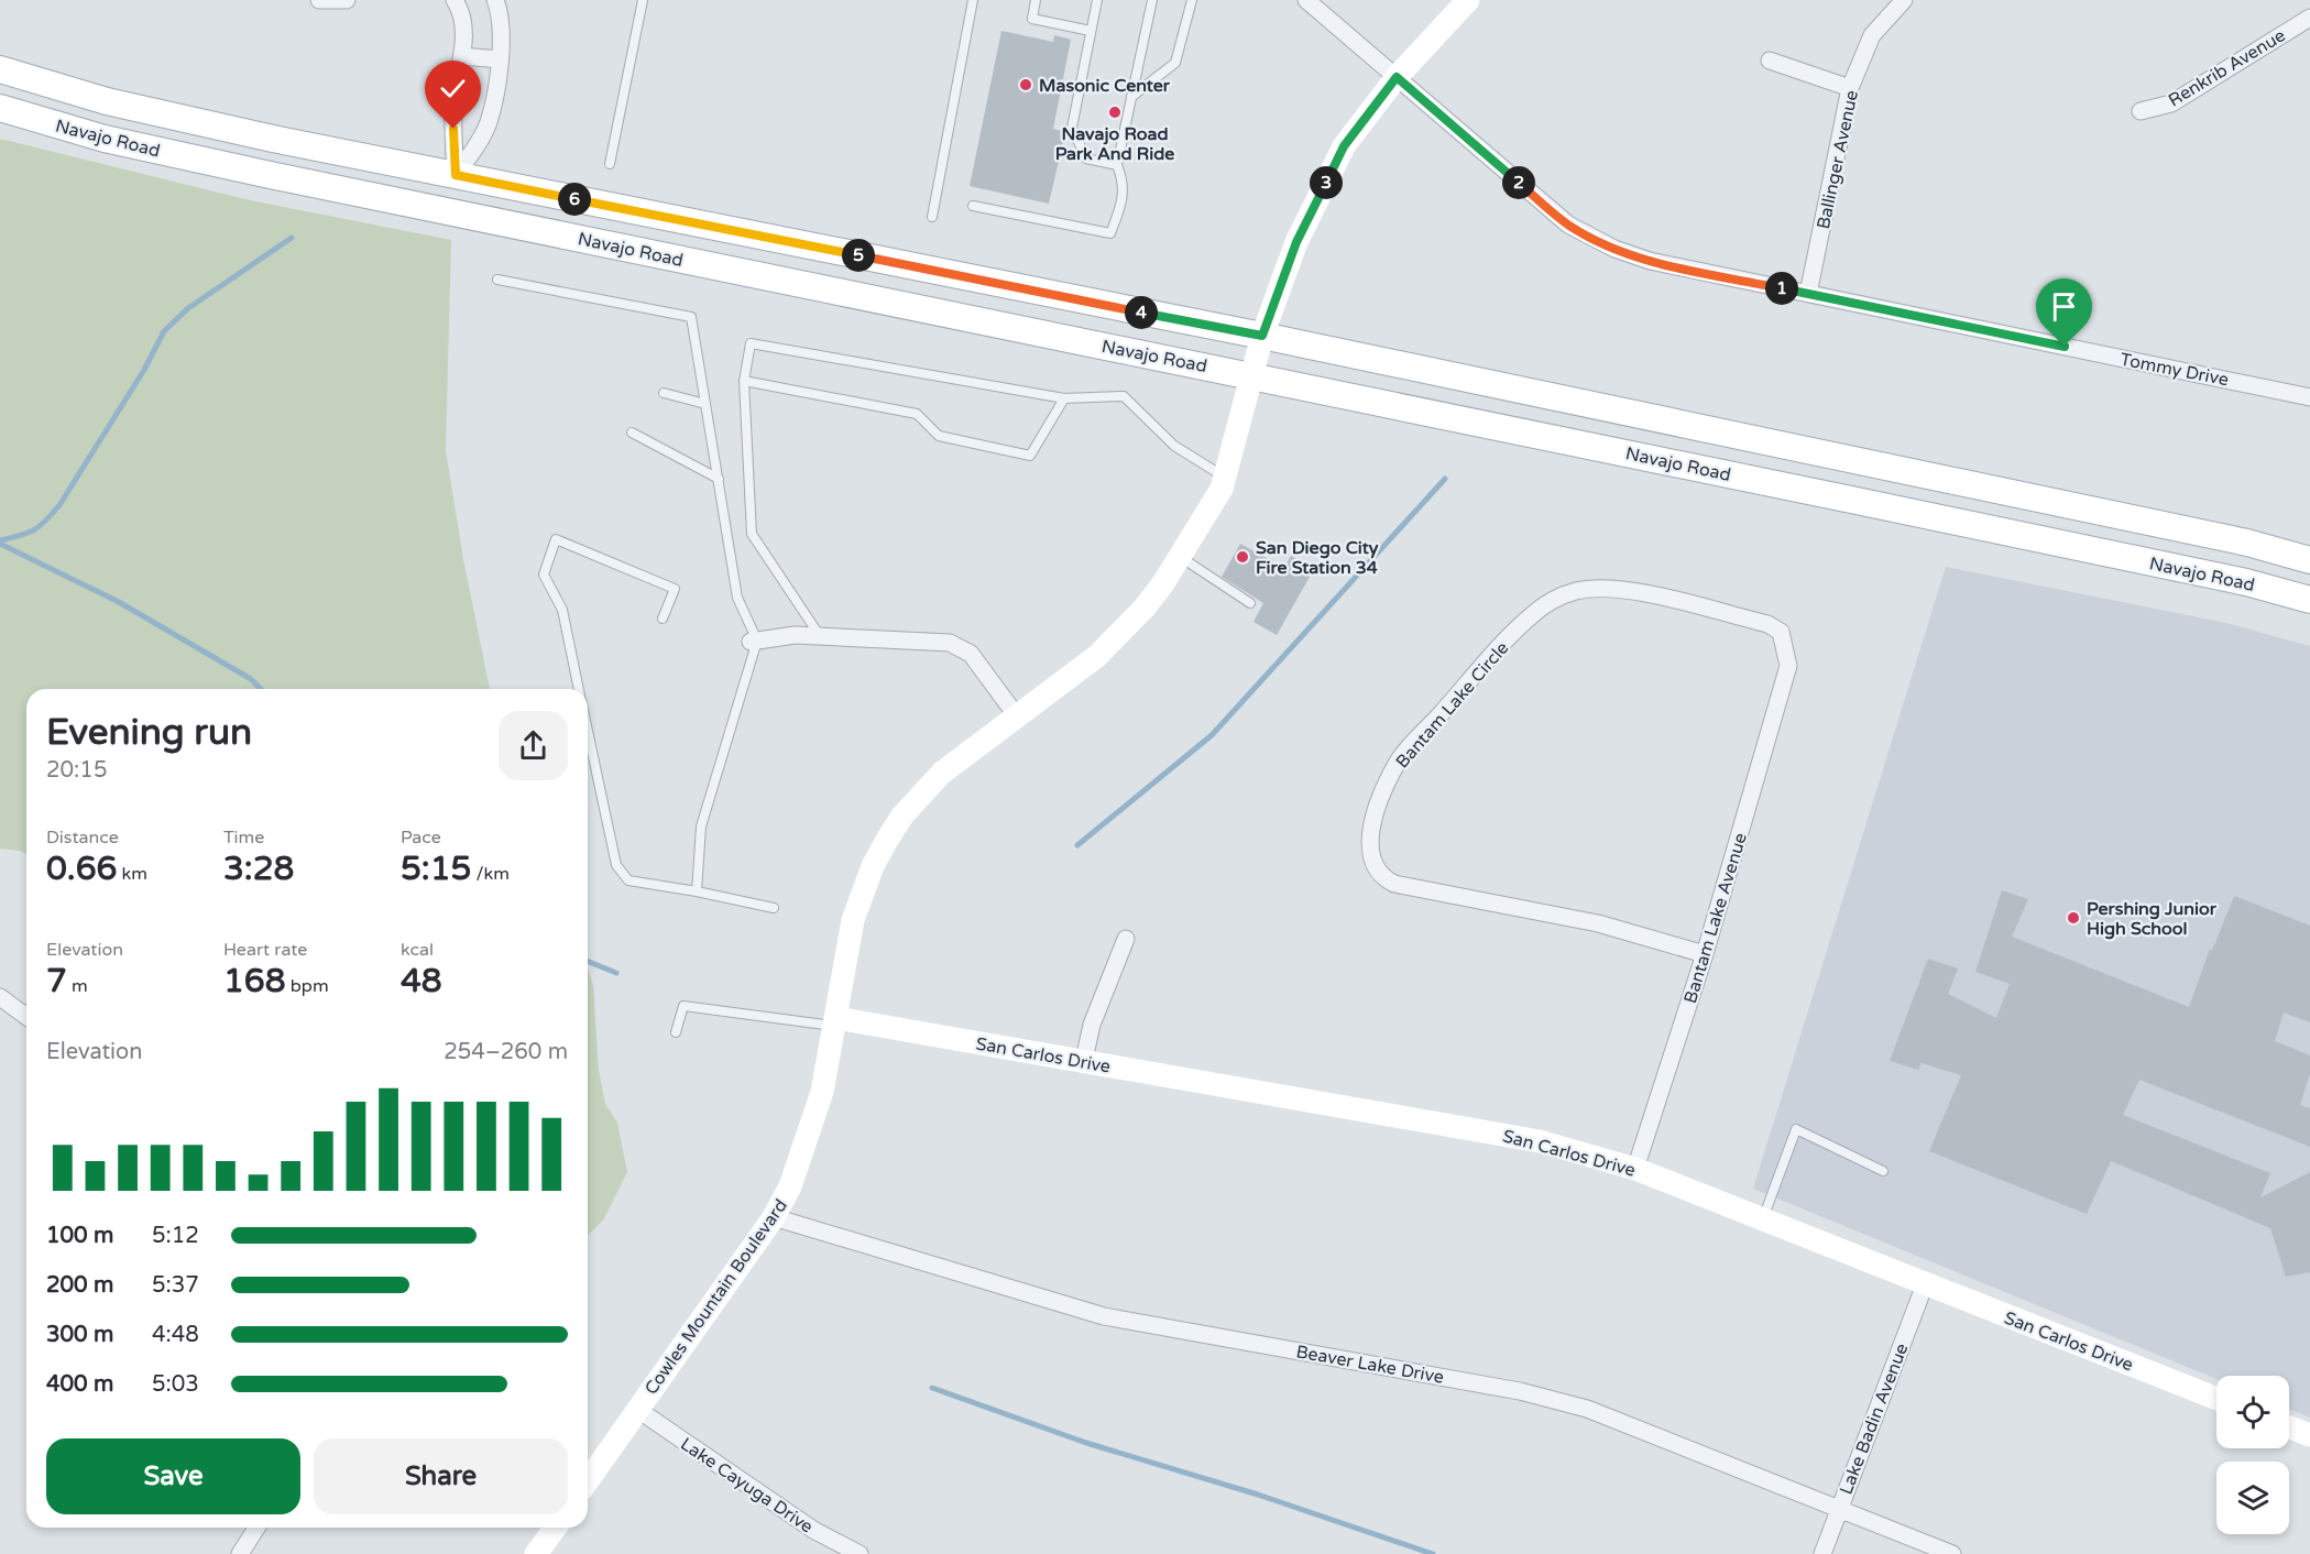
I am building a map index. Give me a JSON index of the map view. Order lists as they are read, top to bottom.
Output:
{
  "streets": {
    "main road": ["Navajo Road"],
    "street": [
      "Renkrib Avenue",
      "Ballinger Avenue",
      "Tommy Drive",
      "Bantam Lake Circle",
      "Bantam Lake Avenue",
      "San Carlos Drive",
      "Cowles Mountain Boulevard",
      "Beaver Lake Drive",
      "Lake Badin Avenue",
      "Lake Cayuga Drive"
    ]
  },
  "crossings": [
    ["Navajo Road", "Cowles Mountain Boulevard"],
    ["Ballinger Avenue", "Tommy Drive"],
    ["Tommy Drive", "Cowles Mountain Boulevard"],
    ["Bantam Lake Circle", "Bantam Lake Avenue"],
    ["Bantam Lake Avenue", "San Carlos Drive"],
    ["San Carlos Drive", "Cowles Mountain Boulevard"],
    ["San Carlos Drive", "Lake Badin Avenue"],
    ["Cowles Mountain Boulevard", "Beaver Lake Drive"],
    ["Cowles Mountain Boulevard", "Lake Cayuga Drive"],
    ["Beaver Lake Drive", "Lake Badin Avenue"]
  ],
  "places": [
    "Masonic Center",
    "Navajo Road Park And Ride",
    "San Diego City Fire Station 34",
    "Pershing Junior High School"
  ],
  "page": {
    "pins": [
      "2",
      "3",
      "6",
      "5",
      "1",
      "4"
    ],
    "heading": ["Evening run", "20:15"],
    "stats": [
      ["Distance", "0.66 km"],
      ["Time", "3:28"],
      ["Pace", "5:15 /km"],
      ["Elevation", "7 m"],
      ["Heart rate", "168 bpm"],
      ["kcal", "48"]
    ],
    "chart": ["Elevation", "254–260 m"],
    "list": [
      {
        "name": "100 m",
        "note": "5:12"
      },
      {
        "name": "200 m",
        "note": "5:37"
      },
      {
        "name": "300 m",
        "note": "4:48"
      },
      {
        "name": "400 m",
        "note": "5:03"
      }
    ],
    "buttons": ["Save", "Share"]
  }
}
